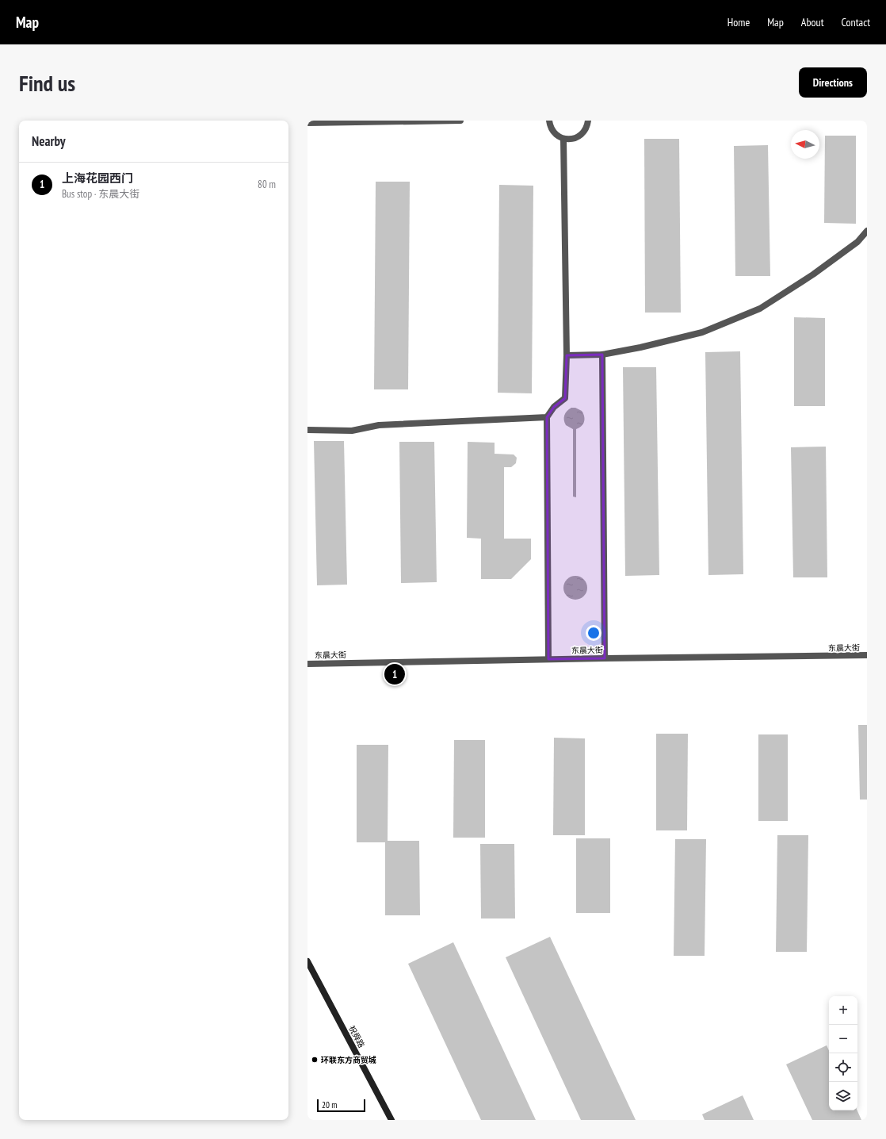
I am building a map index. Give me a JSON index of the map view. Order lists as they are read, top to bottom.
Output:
{
  "streets": {
    "main road": ["祝舜路"],
    "street": ["东晨大街"]
  },
  "places": ["环联东方商贸城"],
  "scale_bar": "20 m",
  "north": "left",
  "page": {
    "header": "Map",
    "nav": [
      "Home",
      "Map",
      "About",
      "Contact"
    ],
    "buttons": "Directions",
    "title": "Find us",
    "heading": "Nearby",
    "list": [
      {
        "mark": "1",
        "name": "上海花园西门",
        "note": "Bus stop · 东晨大街",
        "value": "80 m"
      }
    ],
    "pins": "1",
    "map_buttons": ["+", "−"],
    "scale": "20 m"
  }
}
